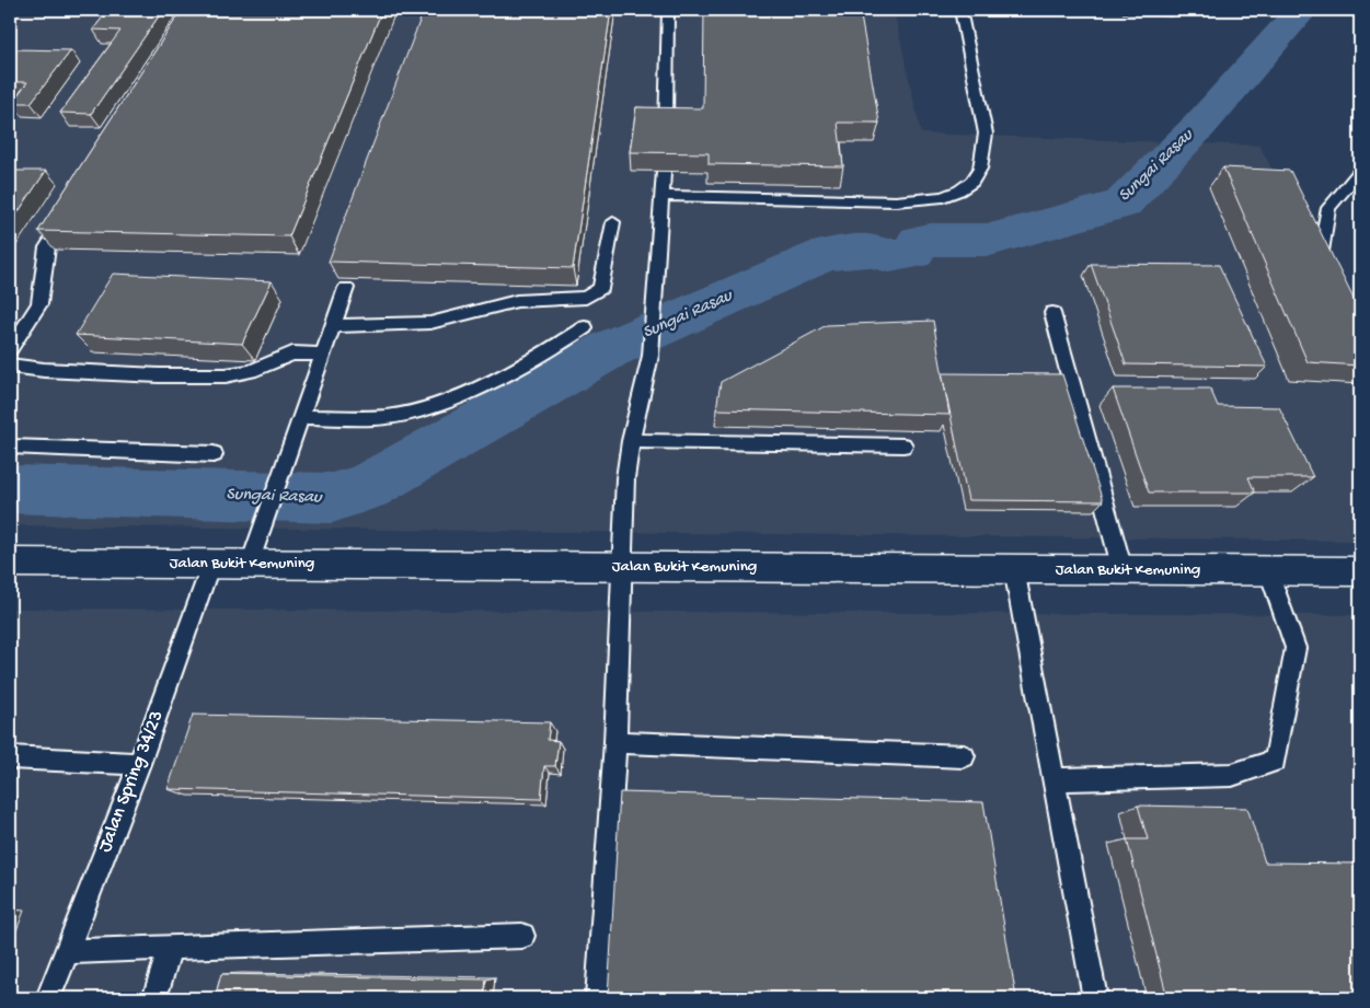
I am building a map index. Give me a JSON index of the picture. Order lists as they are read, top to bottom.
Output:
{
  "streets": {
    "main road": ["Jalan Bukit Kemuning"],
    "lane": ["Jalan Spring 34/23"]
  },
  "crossings": [
    ["Jalan Bukit Kemuning", "Jalan Spring 34/23"]
  ],
  "water": ["Sungai Rasau"]
}
